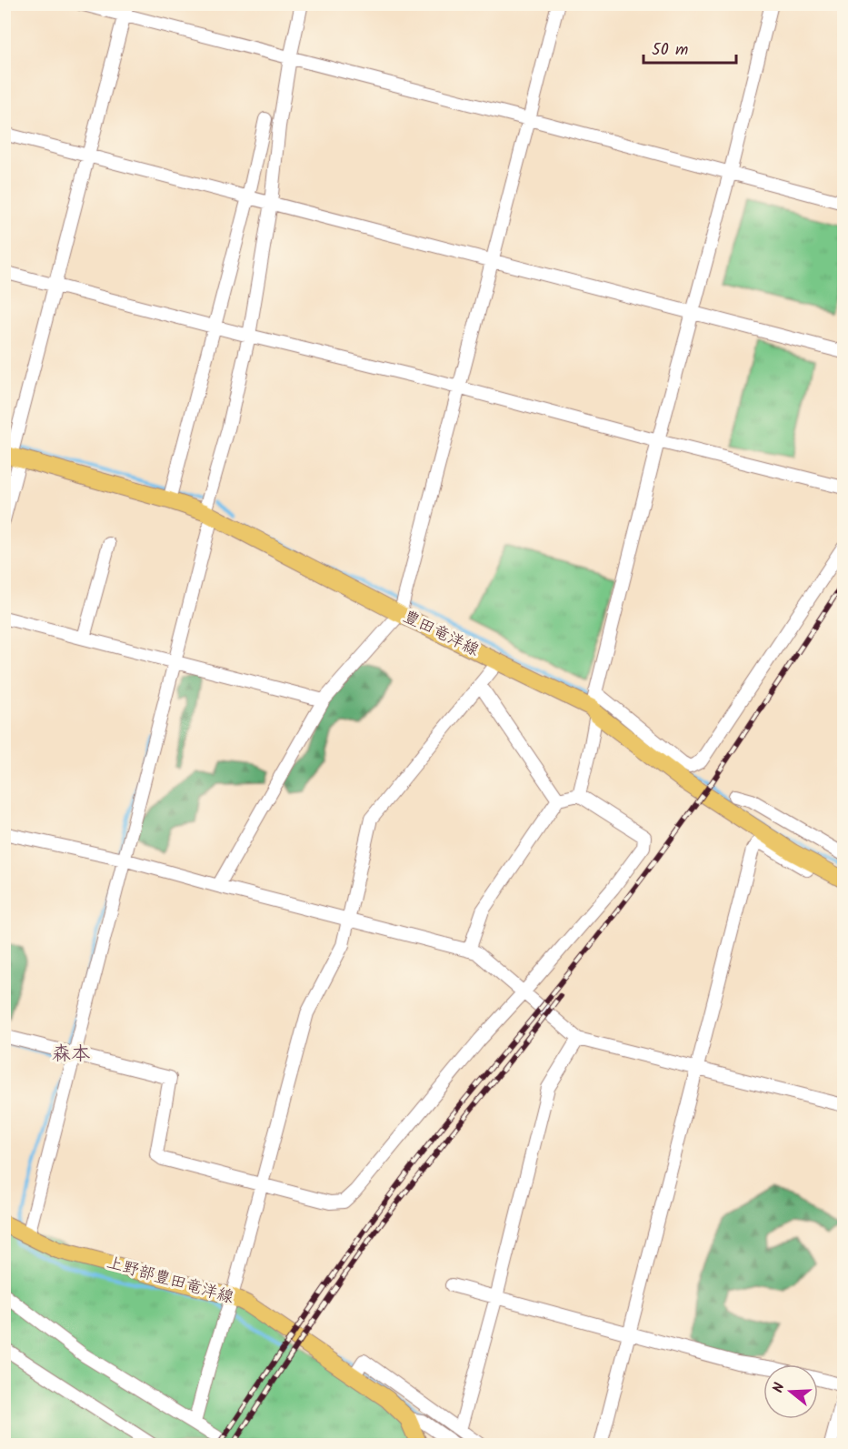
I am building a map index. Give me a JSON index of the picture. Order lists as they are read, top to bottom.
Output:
{
  "streets": {
    "main road": ["豊田竜洋線", "上野部豊田竜洋線"]
  },
  "districts": ["森本"],
  "scale_bar": "50 m",
  "north": "left"
}
